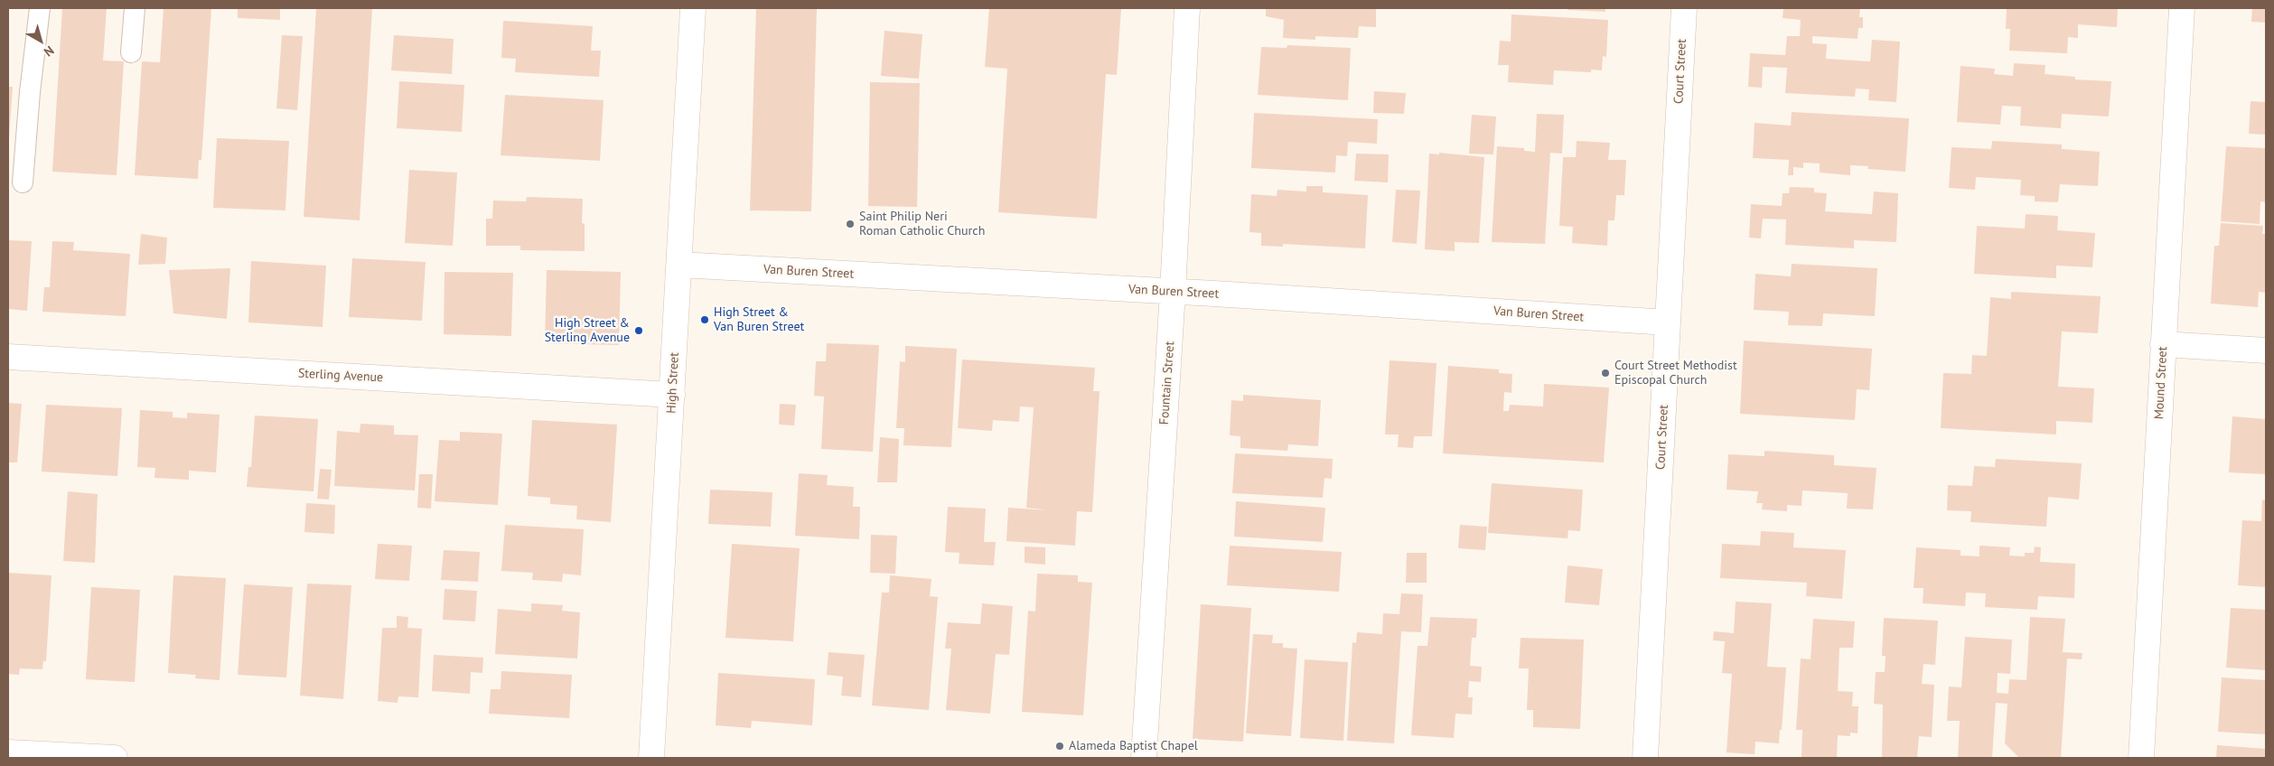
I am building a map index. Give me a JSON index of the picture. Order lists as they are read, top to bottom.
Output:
{
  "streets": {
    "street": [
      "Court Street",
      "Van Buren Street",
      "Sterling Avenue",
      "High Street",
      "Fountain Street",
      "Mound Street"
    ]
  },
  "crossings": [
    ["Court Street", "Van Buren Street"],
    ["Van Buren Street", "High Street"],
    ["Van Buren Street", "Fountain Street"],
    ["Sterling Avenue", "High Street"]
  ],
  "places": [
    "Saint Philip Neri Roman Catholic Church",
    "High Street & Van Buren Street",
    "High Street & Sterling Avenue",
    "Court Street Methodist Episcopal Church",
    "Alameda Baptist Chapel"
  ],
  "north": "bottom right"
}
